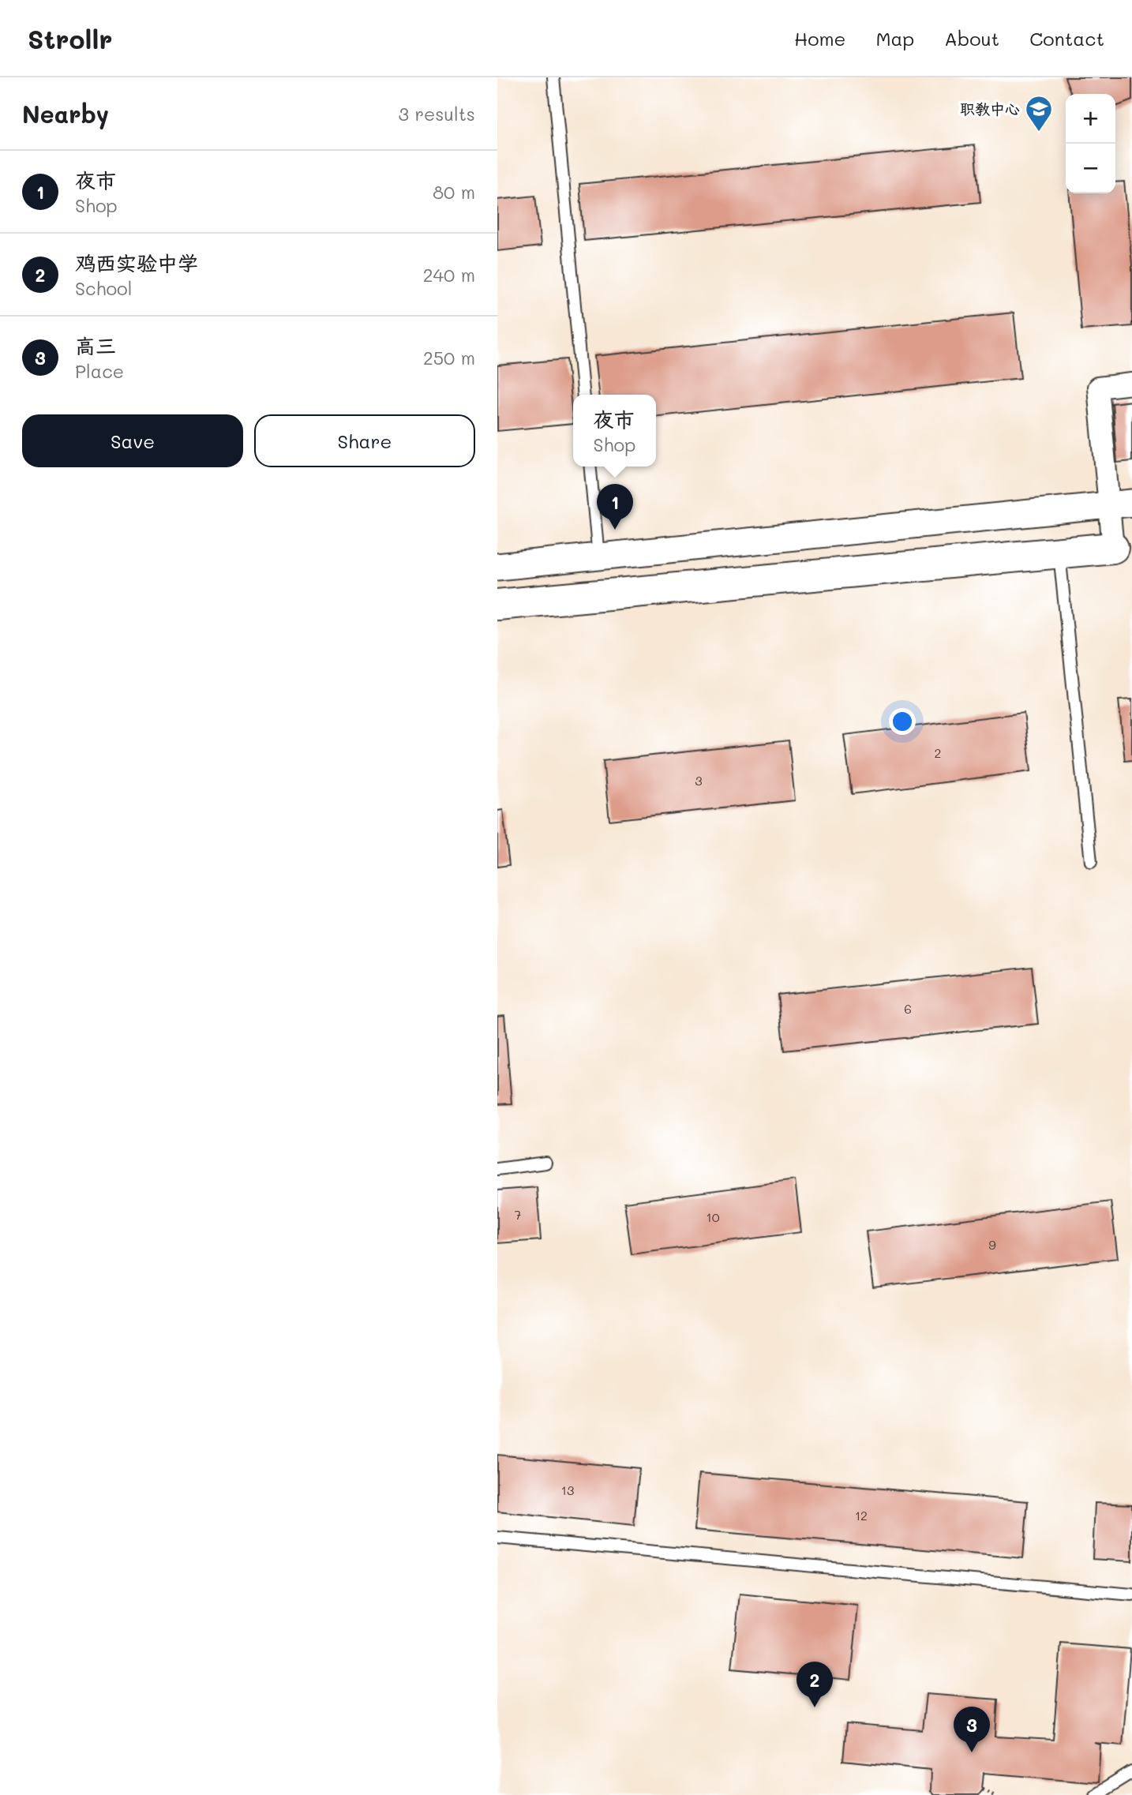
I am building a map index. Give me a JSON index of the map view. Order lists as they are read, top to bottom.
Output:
{
  "places": {
    "school or university": ["职教中心"]
  },
  "house_numbers": [
    "2",
    "3",
    "6",
    "7",
    "10",
    "9",
    "13",
    "12"
  ],
  "page": {
    "header": "Strollr",
    "nav": [
      "Home",
      "Map",
      "About",
      "Contact"
    ],
    "heading": ["Nearby", "3 results"],
    "map_buttons": ["+", "−"],
    "list": [
      {
        "mark": "1",
        "name": "夜市",
        "note": "Shop",
        "value": "80 m"
      },
      {
        "mark": "2",
        "name": "鸡西实验中学",
        "note": "School",
        "value": "240 m"
      },
      {
        "mark": "3",
        "name": "高三",
        "note": "Place",
        "value": "250 m"
      }
    ],
    "popup": ["夜市", "Shop"],
    "buttons": ["Save", "Share"],
    "pins": ["1", "2", "3"]
  }
}
